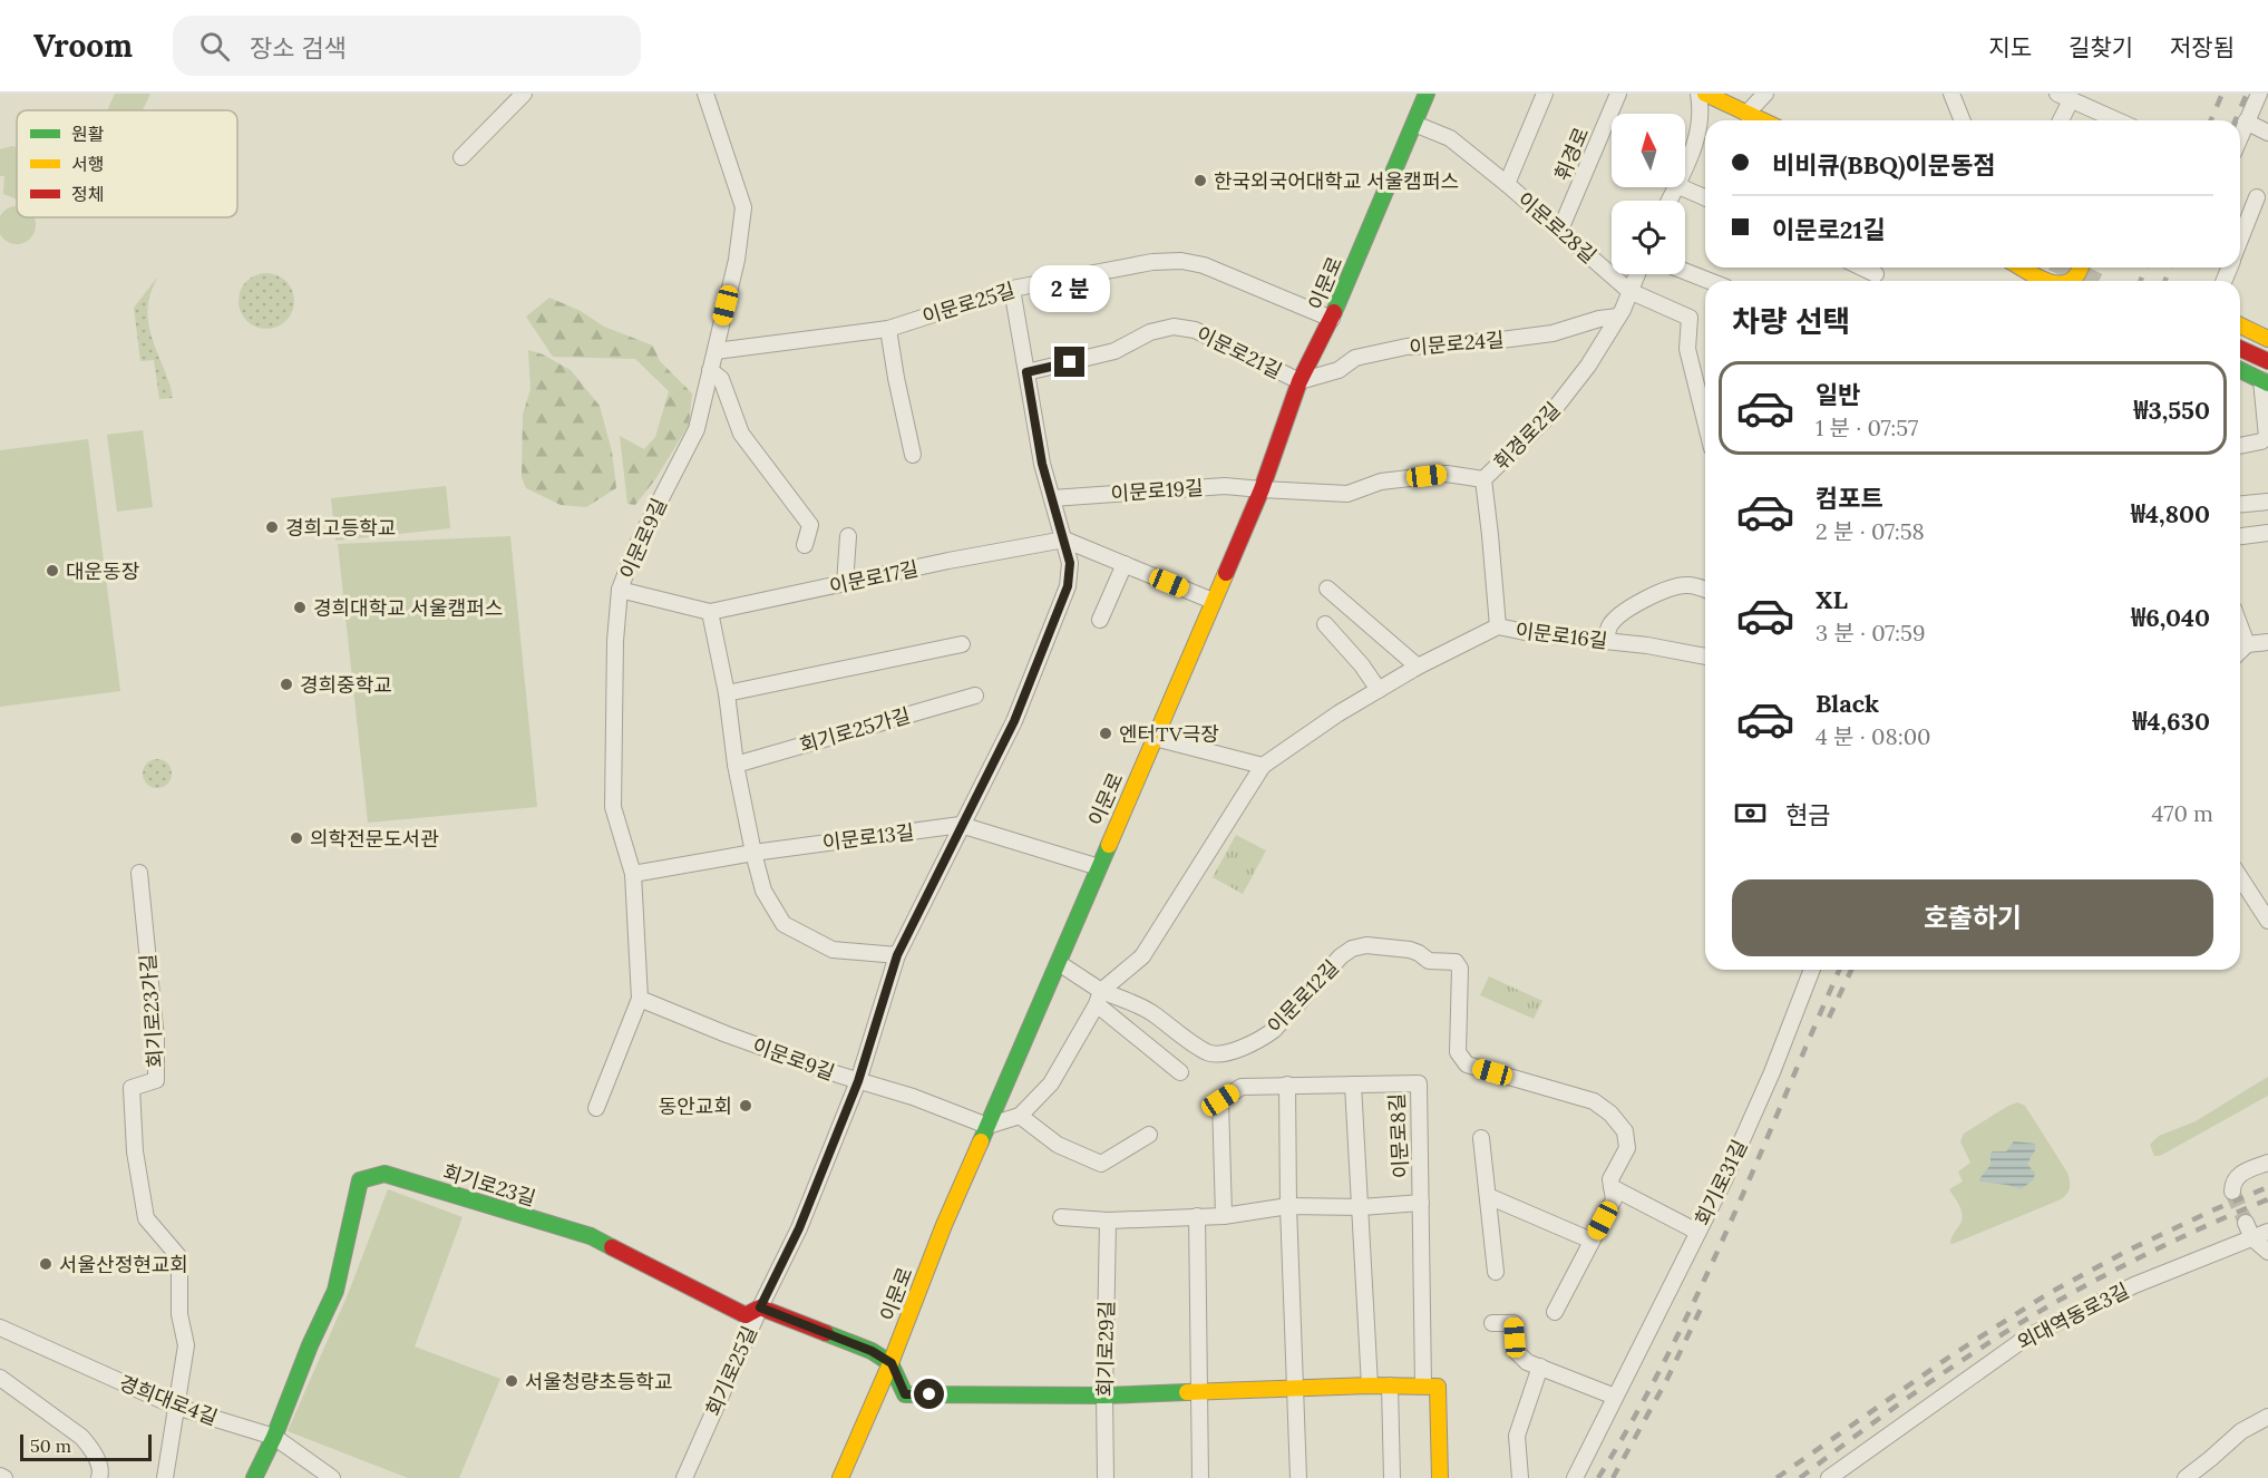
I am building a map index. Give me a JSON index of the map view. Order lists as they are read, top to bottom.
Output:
{
  "streets": {
    "street": [
      "휘경로",
      "이문로28길",
      "이문로",
      "이문로25길",
      "이문로24길",
      "이문로21길",
      "휘경로2길",
      "이문로19길",
      "이문로9길",
      "이문로17길",
      "이문로16길",
      "회기로25가길",
      "이문로13길",
      "이문로12길",
      "회기로23가길",
      "이문로8길",
      "회기로31길",
      "회기로23길",
      "외대역동로3길",
      "회기로29길",
      "회기로25길",
      "경희대로4길"
    ]
  },
  "crossings": [
    ["휘경로", "이문로28길"],
    ["이문로28길", "이문로"],
    ["이문로28길", "휘경로2길"],
    ["이문로", "이문로25길"],
    ["이문로", "이문로24길"],
    ["이문로", "이문로21길"],
    ["이문로", "이문로19길"],
    ["이문로", "이문로9길"],
    ["이문로", "이문로13길"],
    ["이문로", "이문로12길"],
    ["이문로", "회기로23길"],
    ["이문로25길", "이문로9길"],
    ["이문로25길", "회기로25길"],
    ["이문로24길", "이문로21길"],
    ["이문로24길", "휘경로2길"],
    ["이문로21길", "회기로25길"],
    ["휘경로2길", "이문로16길"],
    ["이문로19길", "회기로25길"],
    ["이문로9길", "이문로17길"],
    ["이문로9길", "이문로13길"],
    ["이문로9길", "회기로25길"],
    ["이문로17길", "회기로25길"],
    ["이문로13길", "회기로25길"],
    ["회기로23가길", "경희대로4길"],
    ["회기로23길", "회기로25길"],
    ["회기로23길", "경희대로4길"]
  ],
  "places": [
    "한국외국어대학교 서울캠퍼스",
    "경희고등학교",
    "대운동장",
    "경희대학교 서울캠퍼스",
    "경희중학교",
    "엔터TV극장",
    "의학전문도서관",
    "동안교회",
    "서울산정현교회",
    "서울청량초등학교"
  ],
  "legend": ["원활", "서행", "정체"],
  "scale_bar": "50 m",
  "north": "top",
  "page": {
    "header": "Vroom",
    "search": "장소 검색",
    "nav": ["지도", "길찾기", "저장됨"],
    "banner": ["비비큐(BBQ)이문동점", "이문로21길"],
    "bubble": "2 분",
    "heading": "차량 선택",
    "list": [
      {
        "name": "일반",
        "note": "1 분 · 07:57",
        "value": "₩3,550"
      },
      {
        "name": "컴포트",
        "note": "2 분 · 07:58",
        "value": "₩4,800"
      },
      {
        "name": "XL",
        "note": "3 분 · 07:59",
        "value": "₩6,040"
      },
      {
        "name": "Black",
        "note": "4 분 · 08:00",
        "value": "₩4,630"
      }
    ],
    "pay": ["현금", "470 m"],
    "buttons": "호출하기",
    "scale": "50 m"
  }
}
